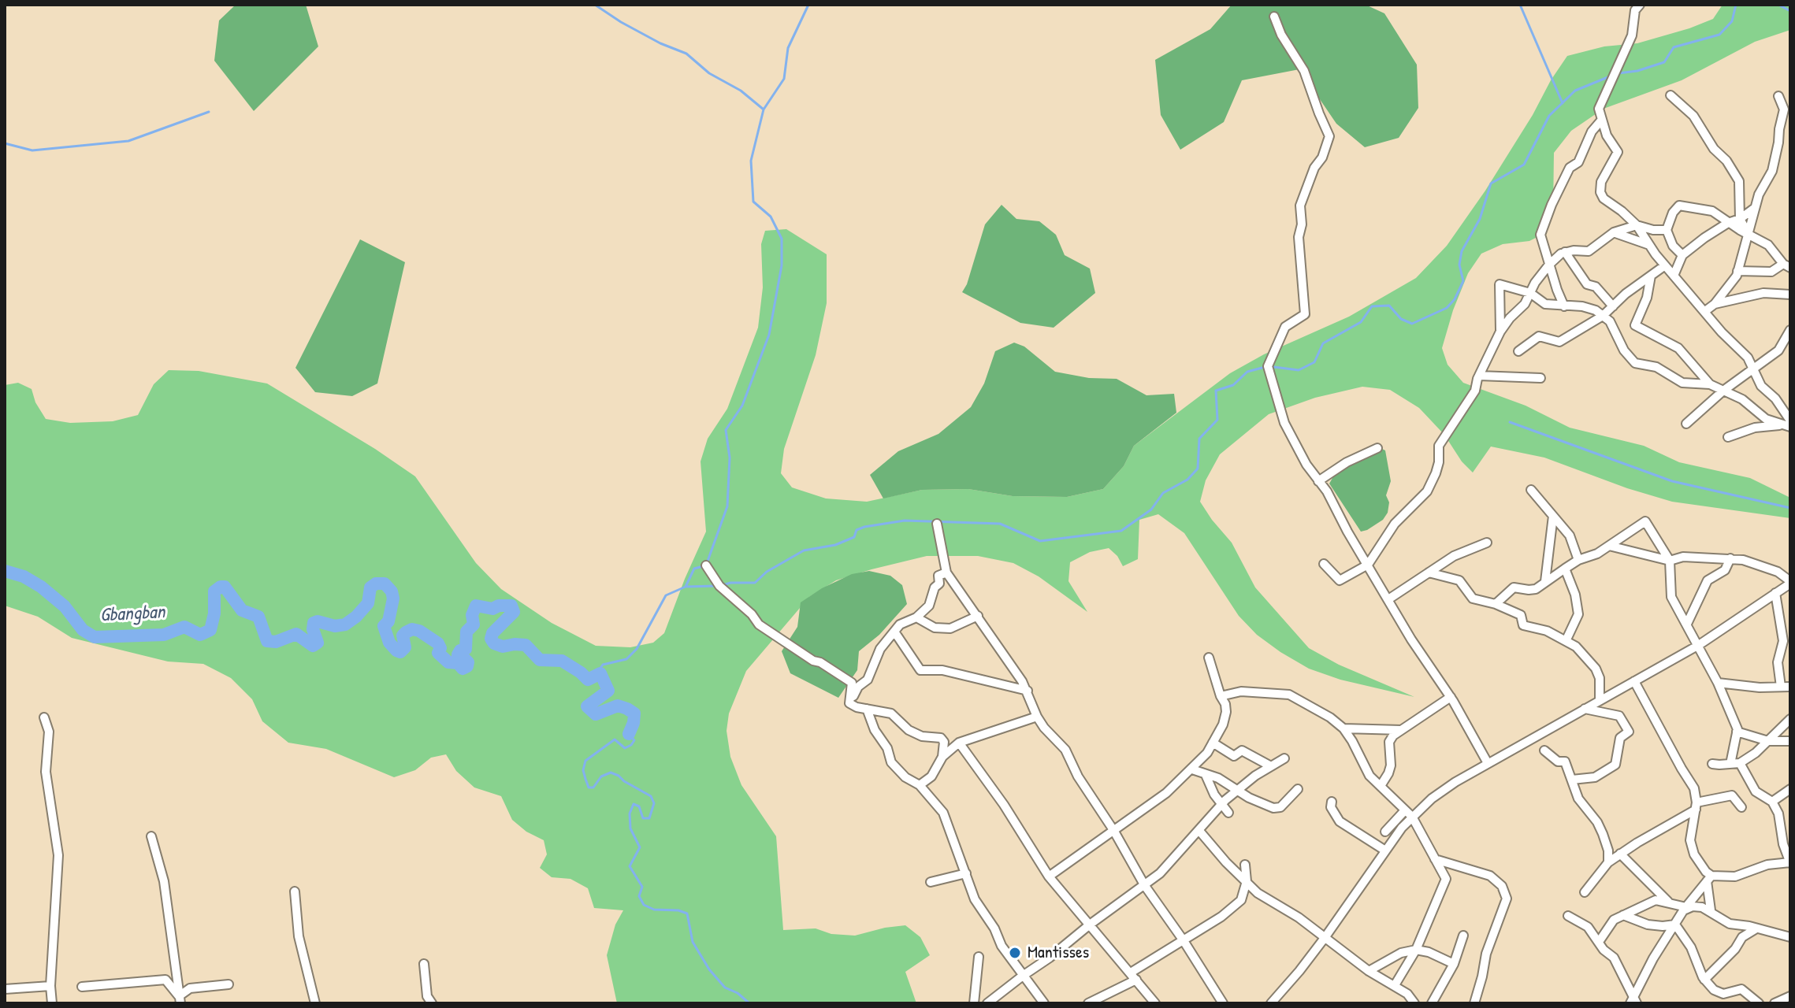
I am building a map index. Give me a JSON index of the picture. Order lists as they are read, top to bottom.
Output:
{
  "water": ["Gbangban"],
  "places": ["Mantisses"]
}
